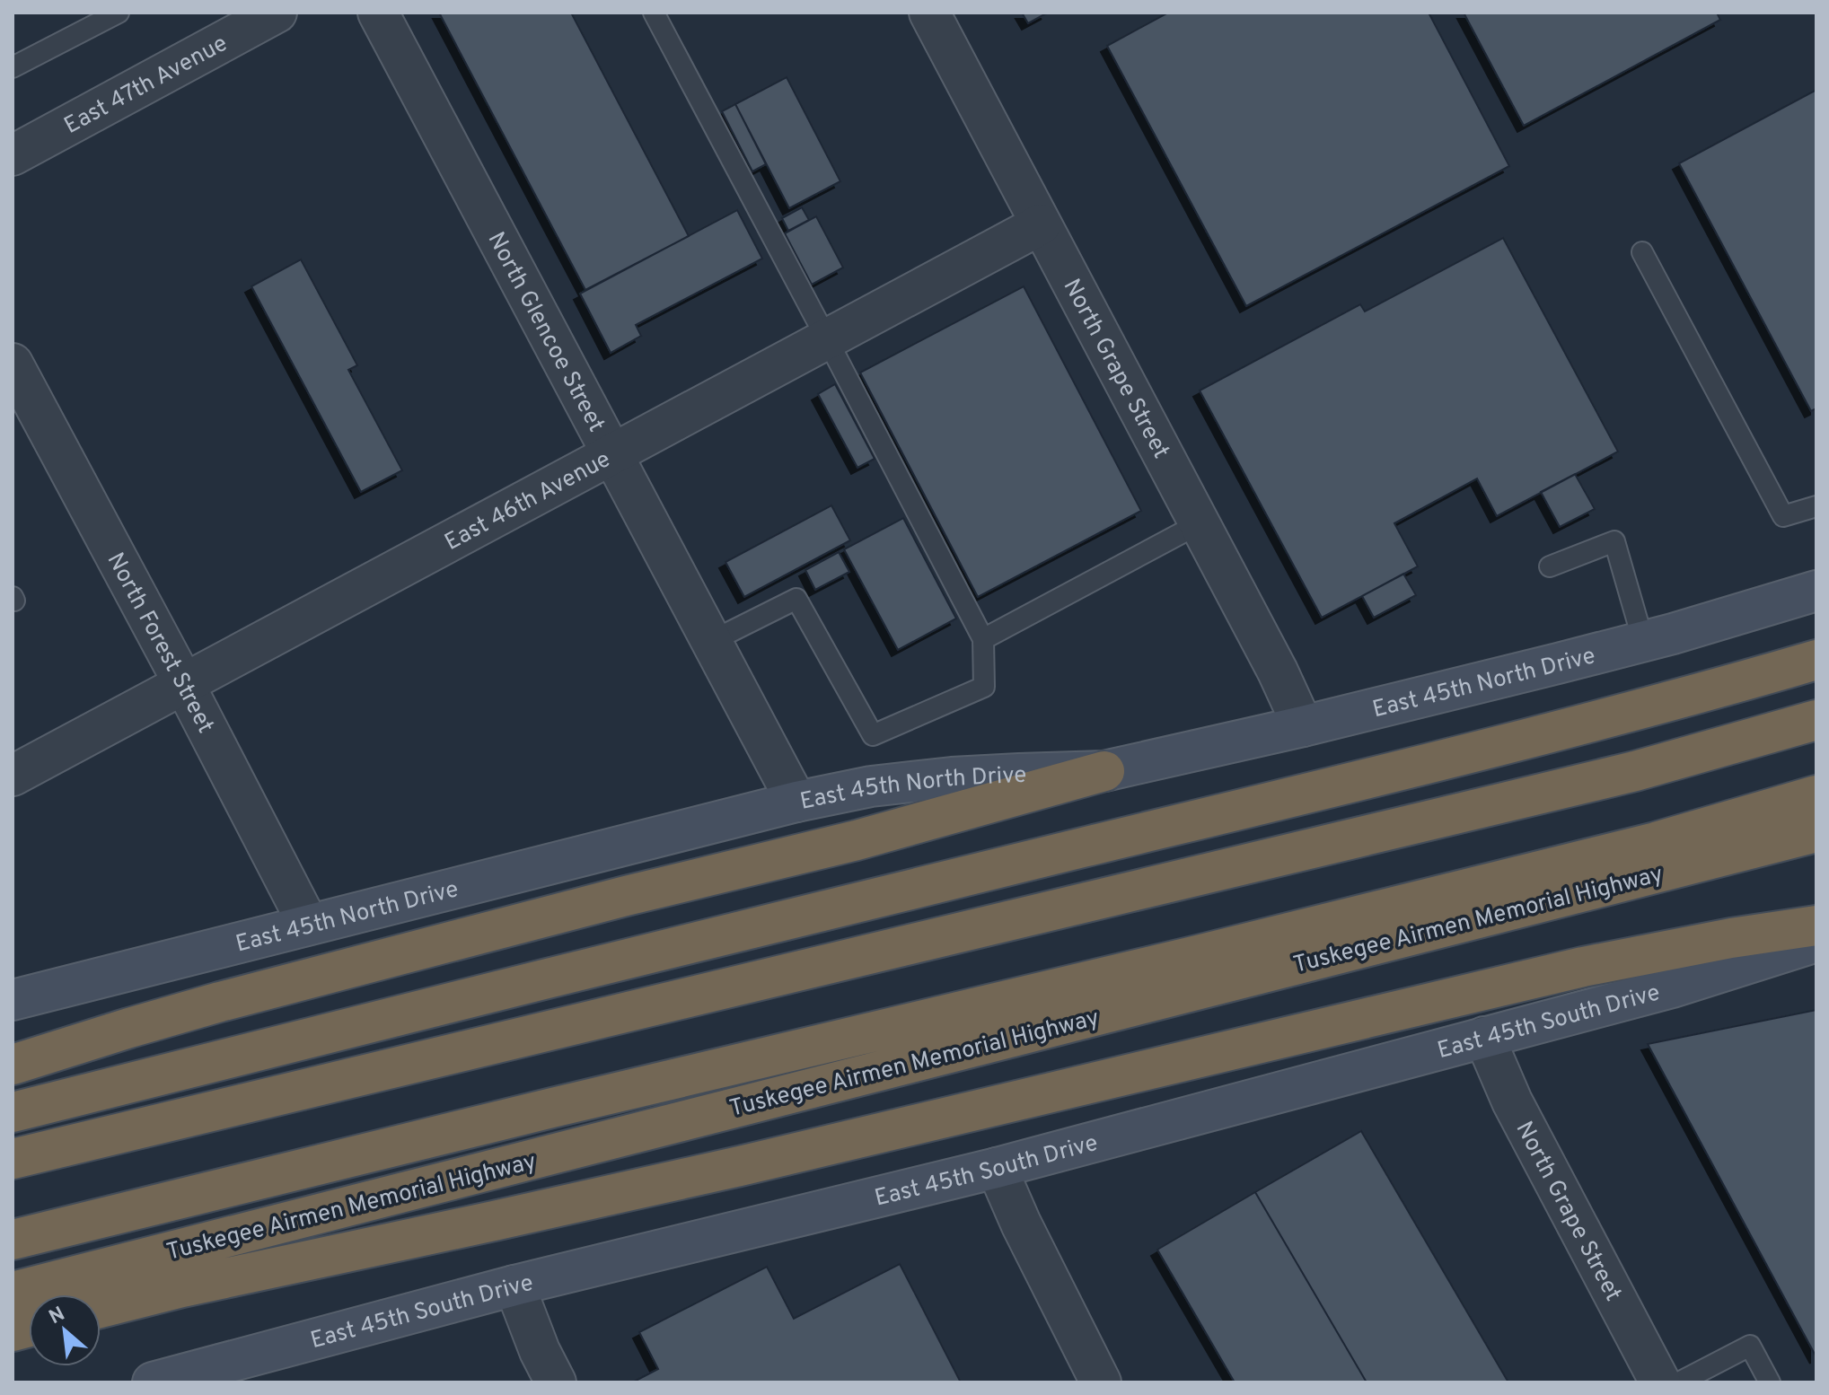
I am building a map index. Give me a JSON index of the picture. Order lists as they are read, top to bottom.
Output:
{
  "streets": {
    "highway": ["Tuskegee Airmen Memorial Highway"],
    "main road": ["East 45th North Drive", "East 45th South Drive"],
    "street": [
      "East 47th Avenue",
      "North Glencoe Street",
      "North Grape Street",
      "East 46th Avenue",
      "North Forest Street"
    ]
  },
  "crossings": [
    ["North Glencoe Street", "East 46th Avenue"],
    ["North Glencoe Street", "East 45th North Drive"],
    ["North Grape Street", "East 46th Avenue"],
    ["North Grape Street", "East 45th North Drive"],
    ["North Grape Street", "East 45th South Drive"],
    ["East 46th Avenue", "North Forest Street"],
    ["North Forest Street", "East 45th North Drive"]
  ],
  "north": "top left"
}
